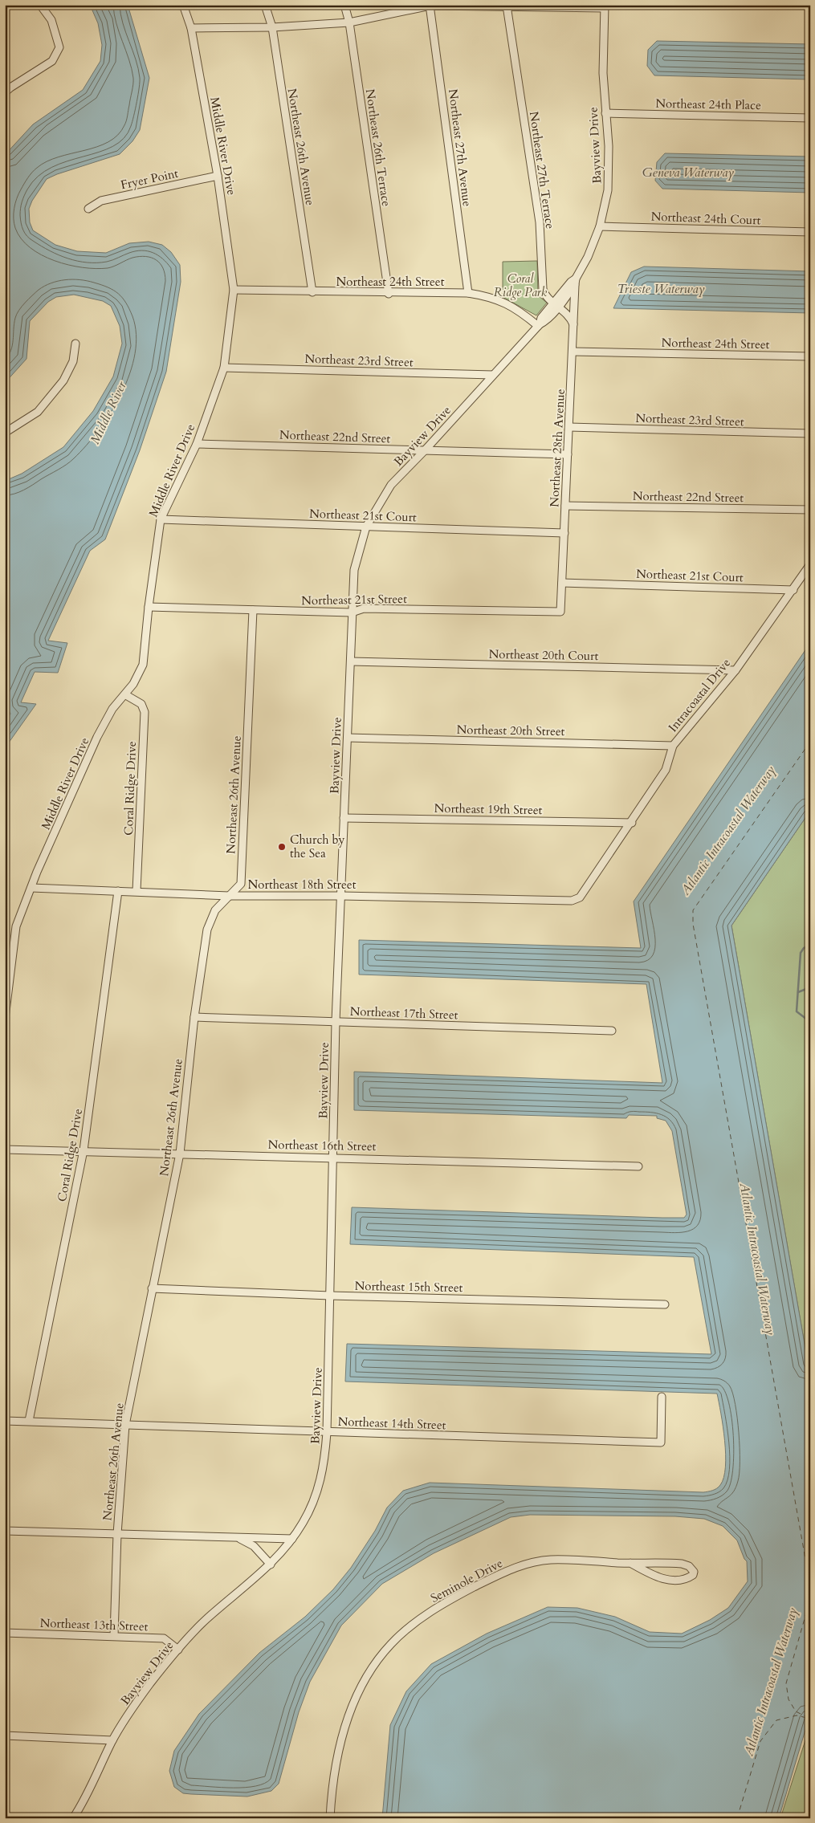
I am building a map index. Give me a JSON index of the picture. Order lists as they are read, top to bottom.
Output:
{
  "streets": {
    "street": [
      "Northeast 24th Place",
      "Bayview Drive",
      "Middle River Drive",
      "Northeast 26th Avenue",
      "Northeast 26th Terrace",
      "Northeast 27th Avenue",
      "Northeast 27th Terrace",
      "Fryer Point",
      "Northeast 24th Court",
      "Northeast 24th Street",
      "Northeast 23rd Street",
      "Northeast 22nd Street",
      "Northeast 28th Avenue",
      "Northeast 21st Court",
      "Northeast 21st Street",
      "Northeast 20th Court",
      "Intracoastal Drive",
      "Northeast 20th Street",
      "Coral Ridge Drive",
      "Northeast 19th Street",
      "Northeast 18th Street",
      "Northeast 17th Street",
      "Northeast 16th Street",
      "Northeast 15th Street",
      "Northeast 14th Street",
      "Seminole Drive",
      "Northeast 13th Street"
    ]
  },
  "crossings": [
    ["Northeast 24th Place", "Bayview Drive"],
    ["Bayview Drive", "Northeast 27th Terrace"],
    ["Bayview Drive", "Northeast 24th Court"],
    ["Bayview Drive", "Northeast 24th Street"],
    ["Bayview Drive", "Northeast 23rd Street"],
    ["Bayview Drive", "Northeast 22nd Street"],
    ["Bayview Drive", "Northeast 28th Avenue"],
    ["Bayview Drive", "Northeast 21st Court"],
    ["Bayview Drive", "Northeast 21st Street"],
    ["Bayview Drive", "Northeast 20th Court"],
    ["Bayview Drive", "Northeast 20th Street"],
    ["Bayview Drive", "Northeast 19th Street"],
    ["Bayview Drive", "Northeast 18th Street"],
    ["Bayview Drive", "Northeast 17th Street"],
    ["Bayview Drive", "Northeast 16th Street"],
    ["Bayview Drive", "Northeast 15th Street"],
    ["Bayview Drive", "Northeast 14th Street"],
    ["Bayview Drive", "Northeast 13th Street"],
    ["Middle River Drive", "Fryer Point"],
    ["Middle River Drive", "Northeast 24th Street"],
    ["Middle River Drive", "Northeast 23rd Street"],
    ["Middle River Drive", "Northeast 22nd Street"],
    ["Middle River Drive", "Northeast 21st Court"],
    ["Middle River Drive", "Northeast 21st Street"],
    ["Middle River Drive", "Coral Ridge Drive"],
    ["Middle River Drive", "Northeast 18th Street"],
    ["Northeast 26th Avenue", "Northeast 24th Street"],
    ["Northeast 26th Avenue", "Northeast 21st Street"],
    ["Northeast 26th Avenue", "Northeast 18th Street"],
    ["Northeast 26th Avenue", "Northeast 17th Street"],
    ["Northeast 26th Avenue", "Northeast 16th Street"],
    ["Northeast 26th Avenue", "Northeast 15th Street"],
    ["Northeast 26th Avenue", "Northeast 14th Street"],
    ["Northeast 26th Avenue", "Northeast 13th Street"],
    ["Northeast 26th Terrace", "Northeast 24th Street"],
    ["Northeast 27th Avenue", "Northeast 24th Street"],
    ["Northeast 27th Terrace", "Northeast 28th Avenue"],
    ["Northeast 24th Street", "Northeast 28th Avenue"],
    ["Northeast 23rd Street", "Northeast 28th Avenue"],
    ["Northeast 22nd Street", "Northeast 28th Avenue"],
    ["Northeast 28th Avenue", "Northeast 21st Court"],
    ["Northeast 28th Avenue", "Northeast 21st Street"],
    ["Northeast 21st Court", "Intracoastal Drive"],
    ["Northeast 20th Court", "Intracoastal Drive"],
    ["Intracoastal Drive", "Northeast 20th Street"],
    ["Intracoastal Drive", "Northeast 19th Street"],
    ["Intracoastal Drive", "Northeast 18th Street"],
    ["Coral Ridge Drive", "Northeast 18th Street"],
    ["Coral Ridge Drive", "Northeast 16th Street"],
    ["Coral Ridge Drive", "Northeast 14th Street"]
  ],
  "water": [
    "Geneva Waterway",
    "Trieste Waterway",
    "Middle River",
    "Atlantic Intracoastal Waterway"
  ],
  "parks": ["Coral Ridge Park"],
  "places": ["Church by the Sea"]
}
